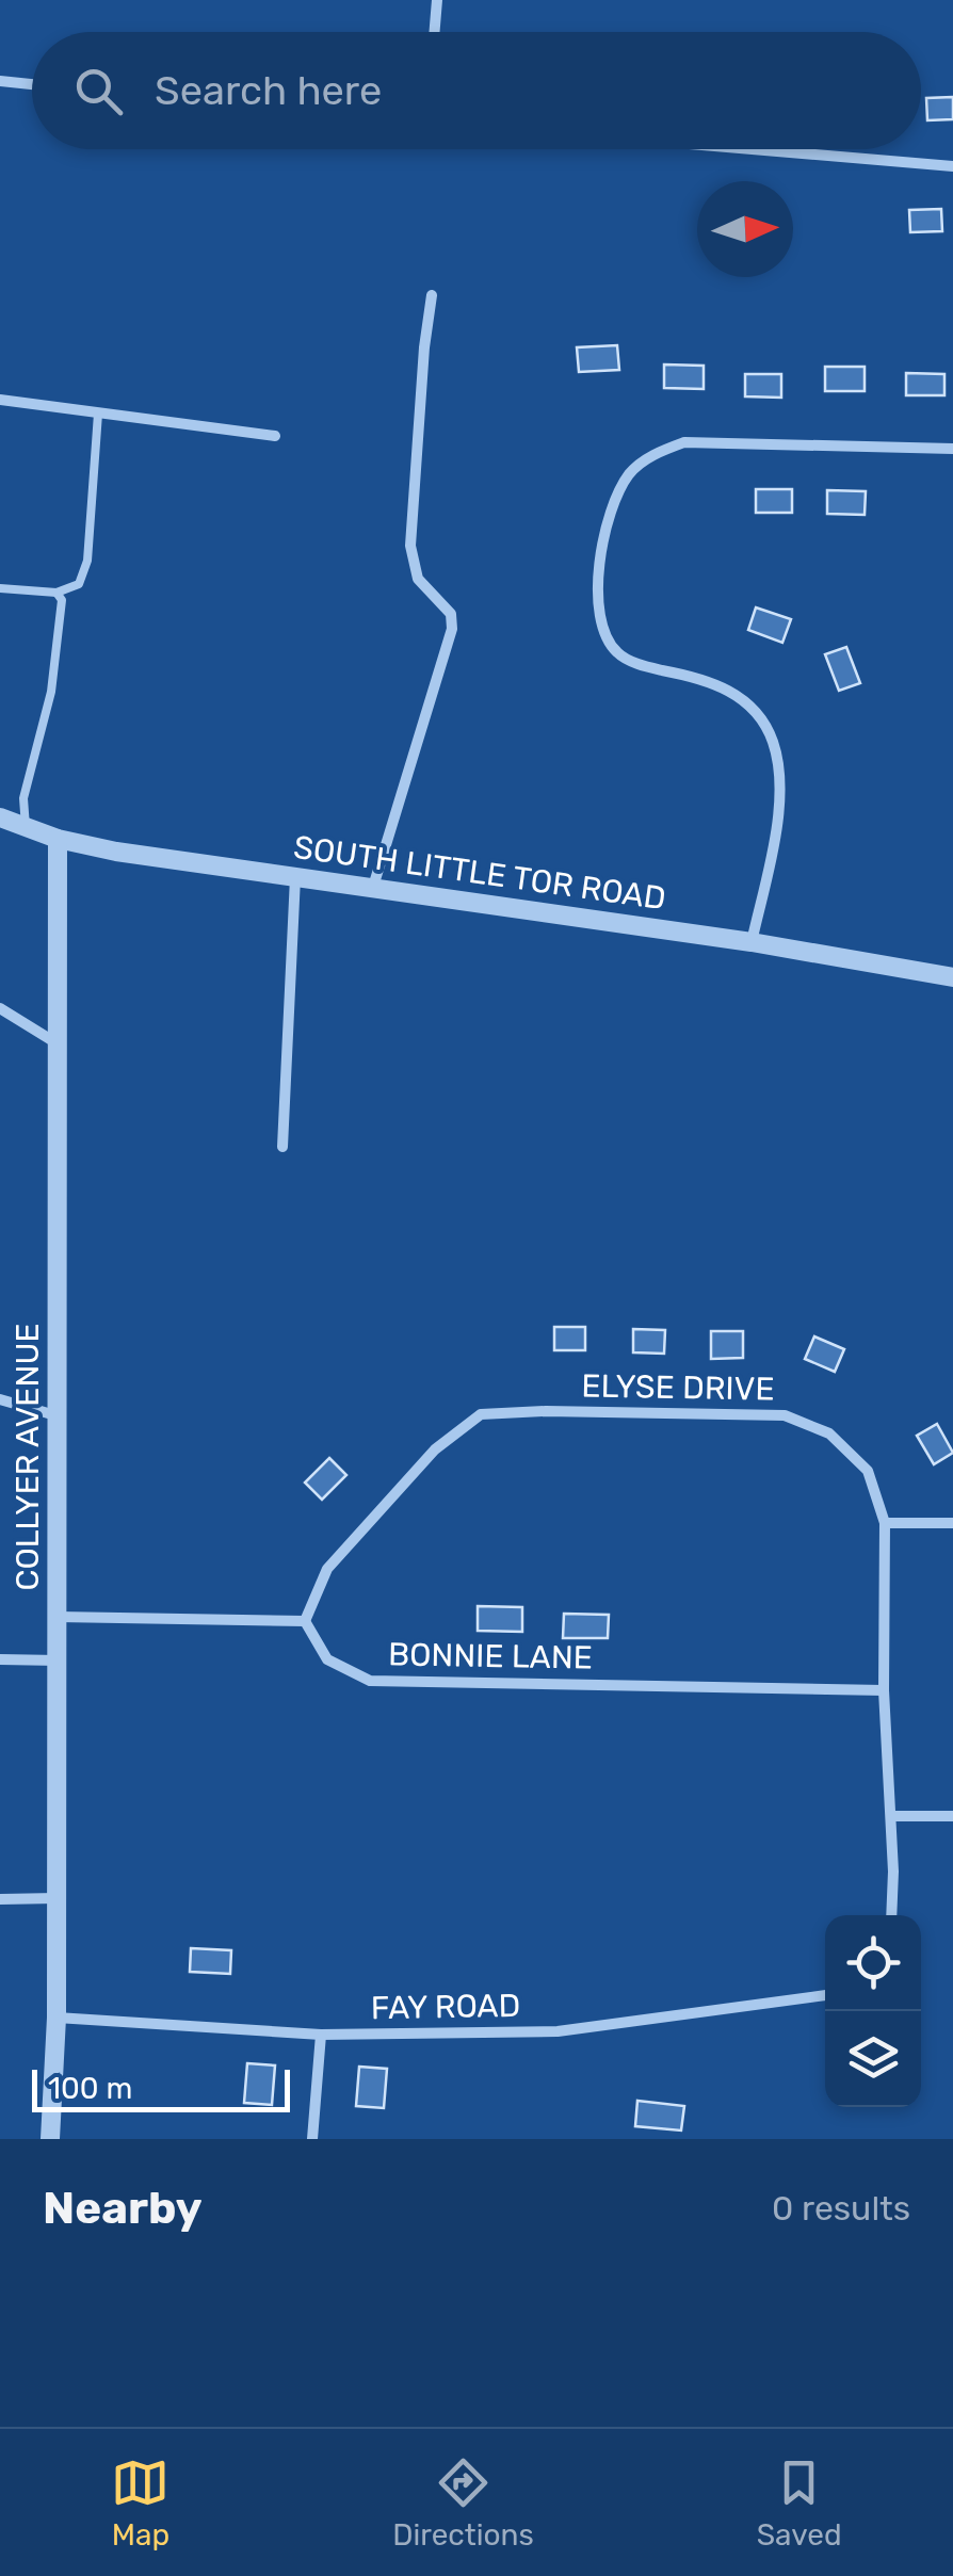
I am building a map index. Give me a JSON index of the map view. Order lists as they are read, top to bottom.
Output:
{
  "streets": {
    "street": [
      "SOUTH LITTLE TOR ROAD",
      "ELYSE DRIVE",
      "COLLYER AVENUE",
      "BONNIE LANE",
      "FAY ROAD"
    ]
  },
  "crossings": [
    ["SOUTH LITTLE TOR ROAD", "COLLYER AVENUE"],
    ["ELYSE DRIVE", "BONNIE LANE"],
    ["COLLYER AVENUE", "FAY ROAD"]
  ],
  "scale_bar": "100 m",
  "north": "right",
  "page": {
    "search": "Search here",
    "scale": "100 m",
    "heading": ["Nearby", "0 results"],
    "nav": ["Map", "Directions", "Saved"]
  }
}
